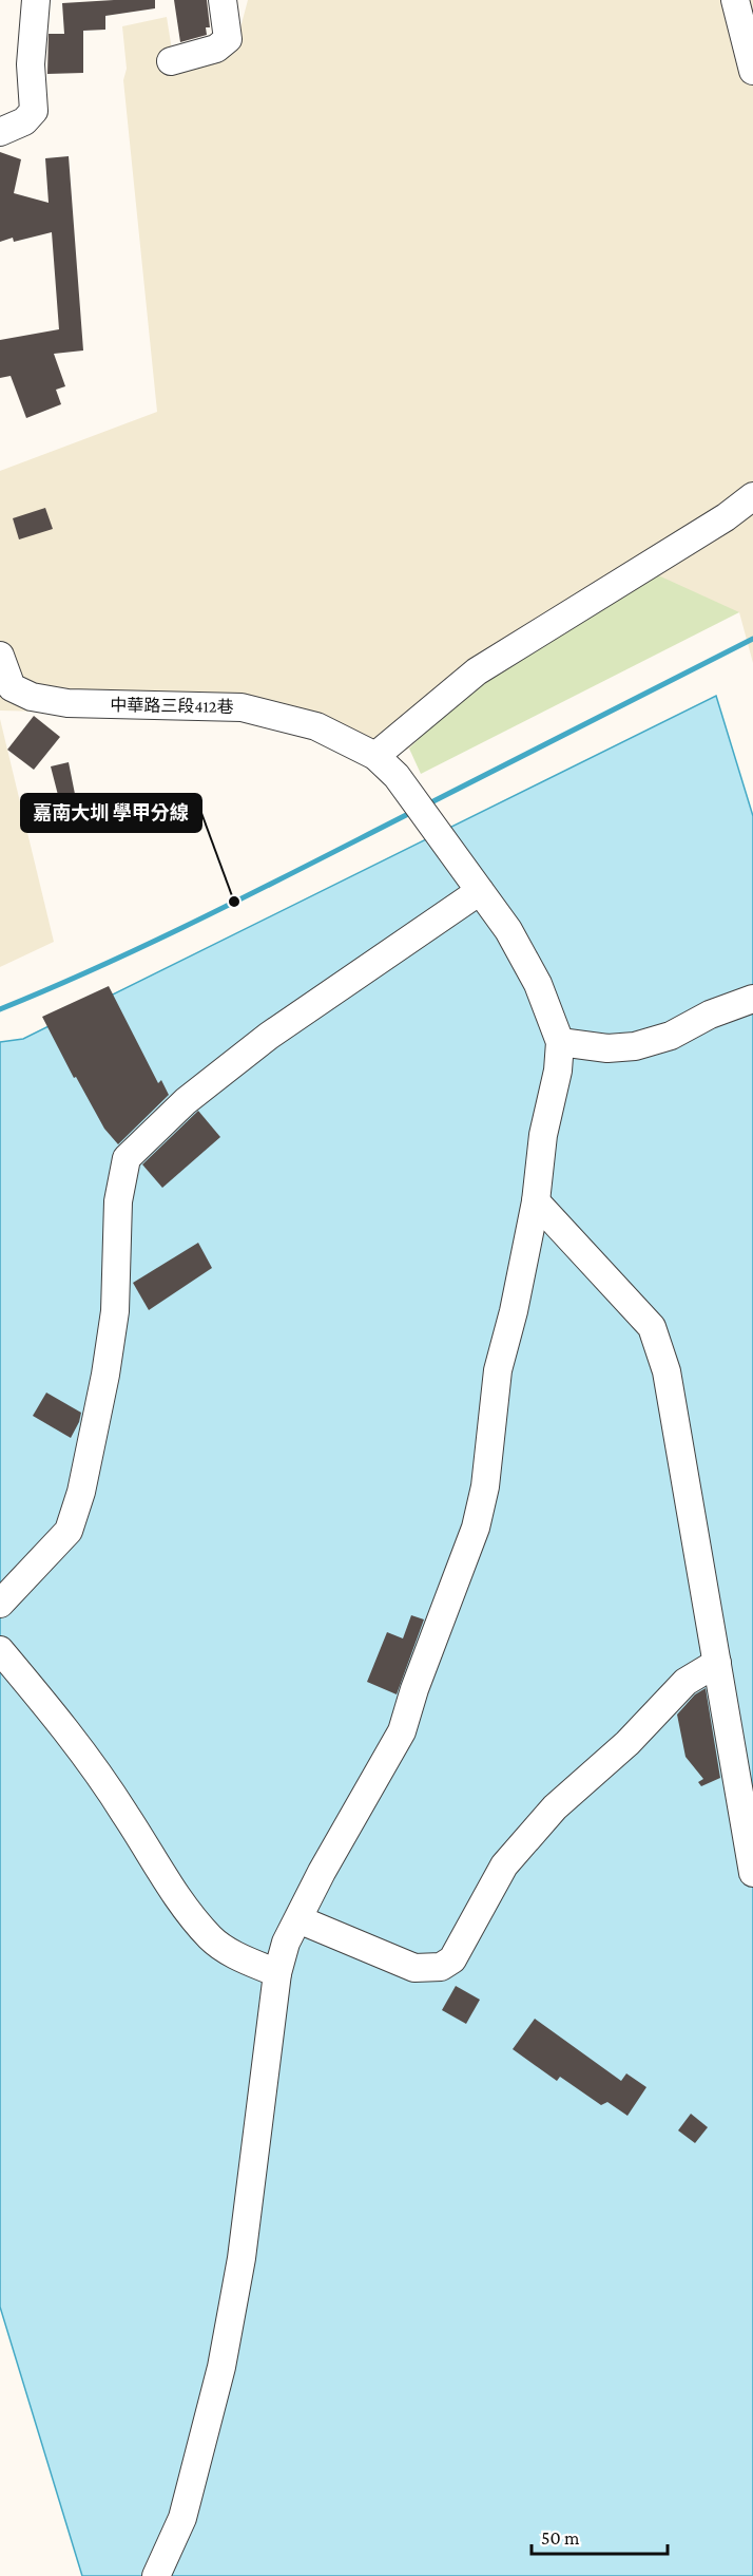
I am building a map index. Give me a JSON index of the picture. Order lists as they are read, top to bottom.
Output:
{
  "streets": {
    "lane": ["中華路三段412巷"]
  },
  "places": ["嘉南大圳 學甲分線"],
  "scale_bar": "50 m"
}
